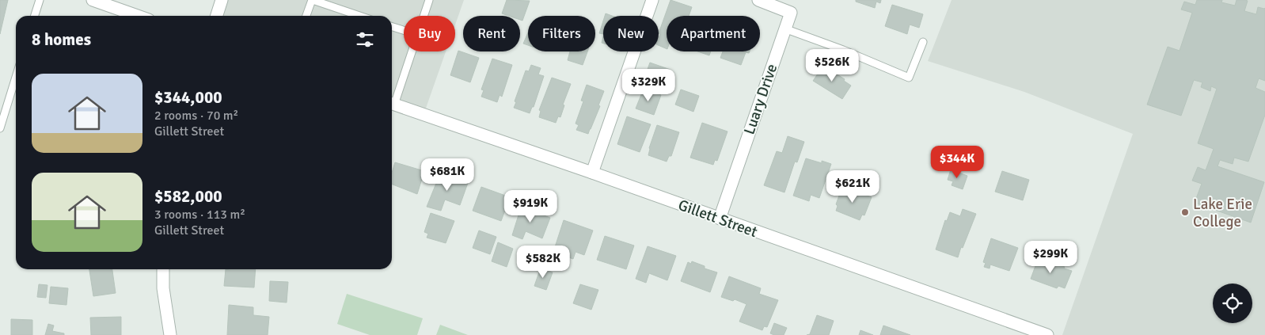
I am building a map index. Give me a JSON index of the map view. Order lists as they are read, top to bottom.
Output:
{
  "streets": {
    "street": ["Luary Drive", "Gillett Street"]
  },
  "crossings": [
    ["Luary Drive", "Gillett Street"]
  ],
  "places": ["Lake Erie College"],
  "page": {
    "chip": [
      "Buy",
      "Rent",
      "Filters",
      "New",
      "Apartment"
    ],
    "heading": "8 homes",
    "price": [
      "$526K",
      "$329K",
      "$344K",
      "$681K",
      "$621K",
      "$919K",
      "$299K",
      "$582K"
    ],
    "list": [
      {
        "name": "$344,000",
        "note": "2 rooms · 70 m² · Gillett Street"
      },
      {
        "name": "$582,000",
        "note": "3 rooms · 113 m² · Gillett Street"
      }
    ]
  }
}
